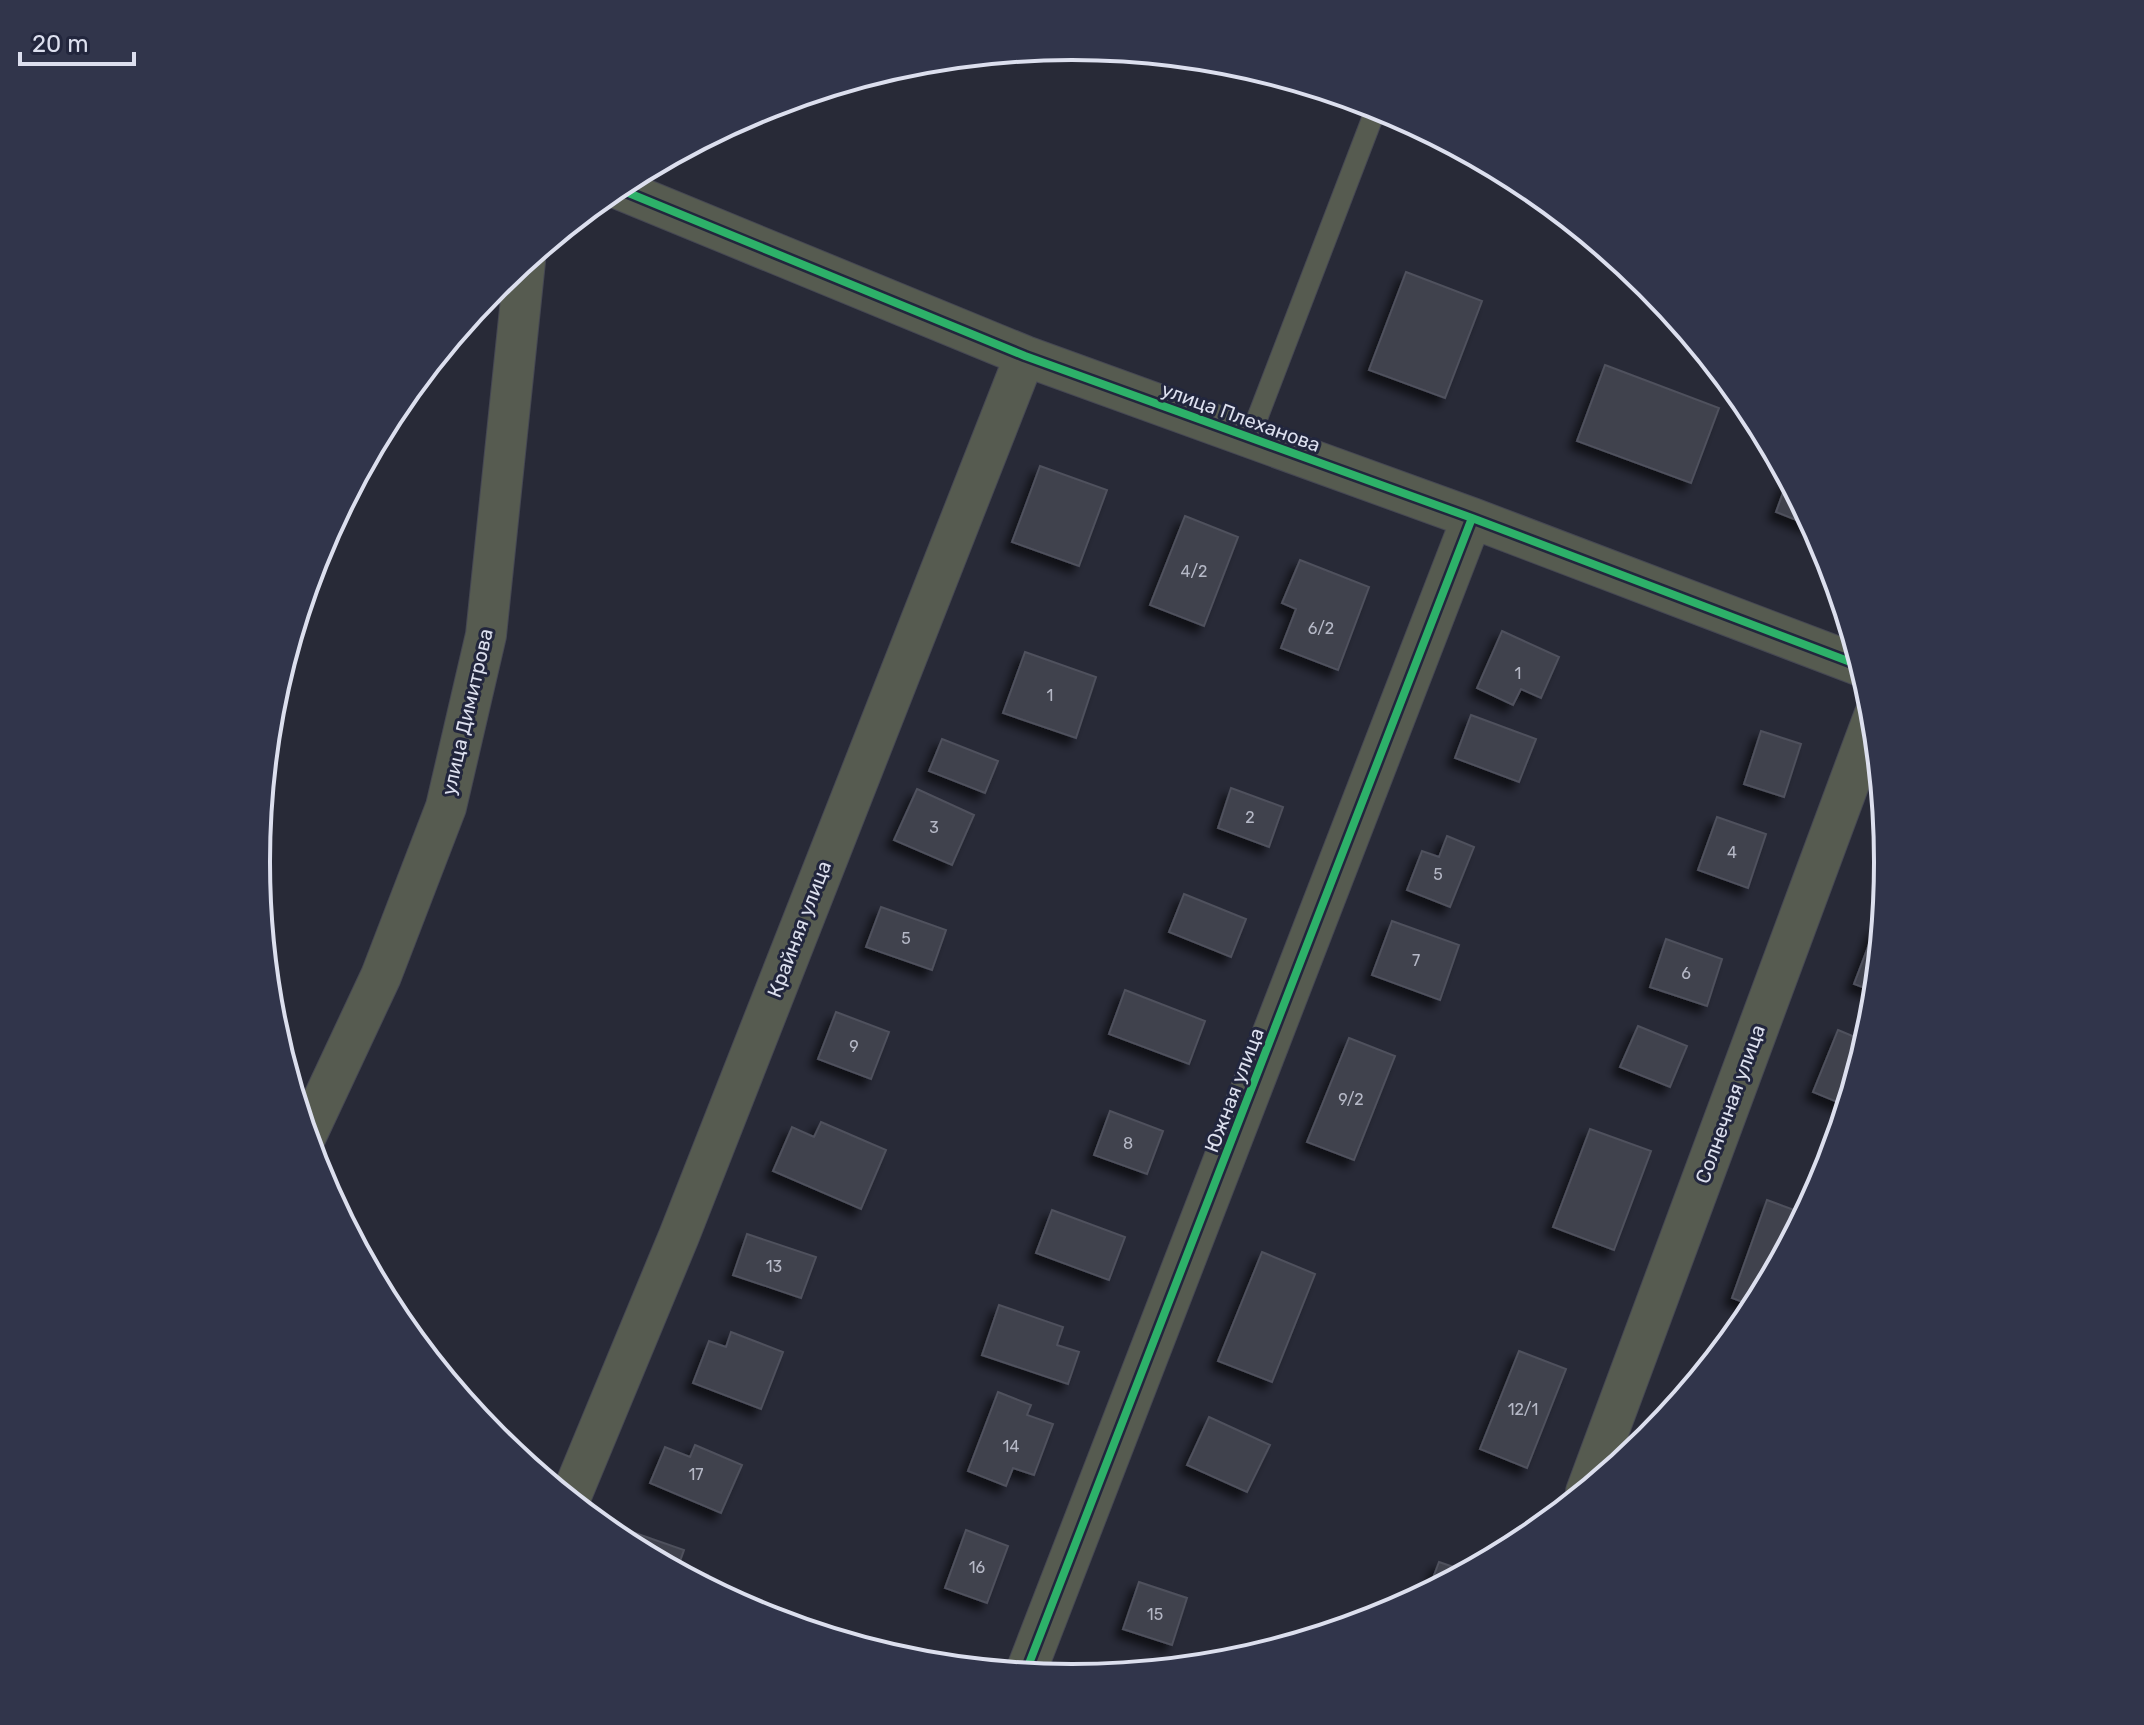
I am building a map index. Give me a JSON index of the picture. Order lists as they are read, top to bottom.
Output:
{
  "streets": {
    "street": [
      "улица Плеханова",
      "улица Димитрова",
      "Крайняя улица",
      "Южная улица",
      "Солнечная улица"
    ]
  },
  "crossings": [
    ["улица Плеханова", "Крайняя улица"],
    ["улица Плеханова", "Южная улица"]
  ],
  "house_numbers": [
    "4/2",
    "6/2",
    "1",
    "1",
    "2",
    "3",
    "4",
    "5",
    "5",
    "7",
    "6",
    "9",
    "9/2",
    "8",
    "13",
    "12/1",
    "14",
    "17",
    "16",
    "15"
  ],
  "scale_bar": "20 m"
}
